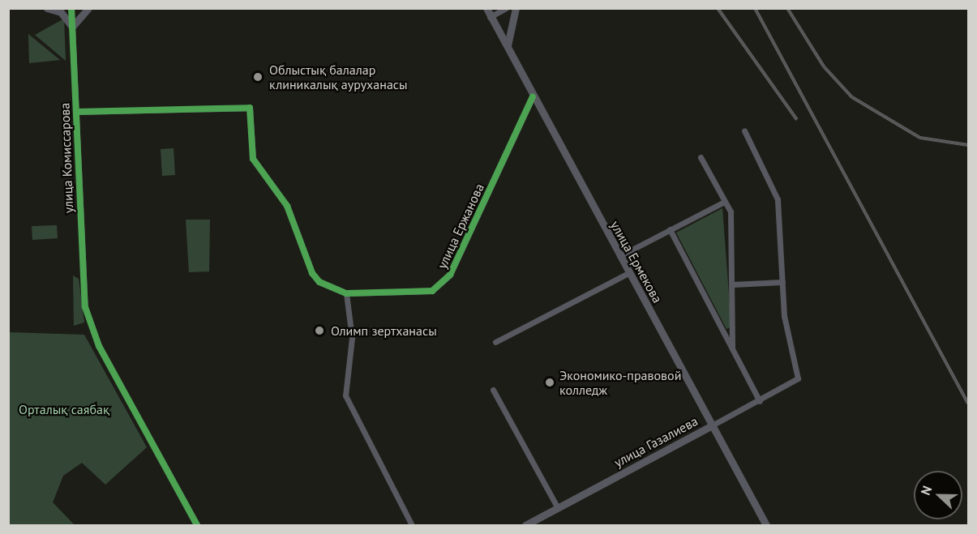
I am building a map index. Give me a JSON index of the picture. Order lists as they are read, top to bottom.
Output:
{
  "streets": {
    "main road": ["улица Ермекова", "улица Газалиева"],
    "street": ["улица Комиссарова", "улица Ержанова"]
  },
  "crossings": [
    ["улица Комиссарова", "улица Ержанова"],
    ["улица Ержанова", "улица Ермекова"],
    ["улица Ермекова", "улица Газалиева"]
  ],
  "parks": ["Орталық саябақ"],
  "places": ["Облыстық балалар клиникалық ауруханасы", "Олимп зертханасы", "Экономико-правовой колледж"],
  "north": "left"
}
